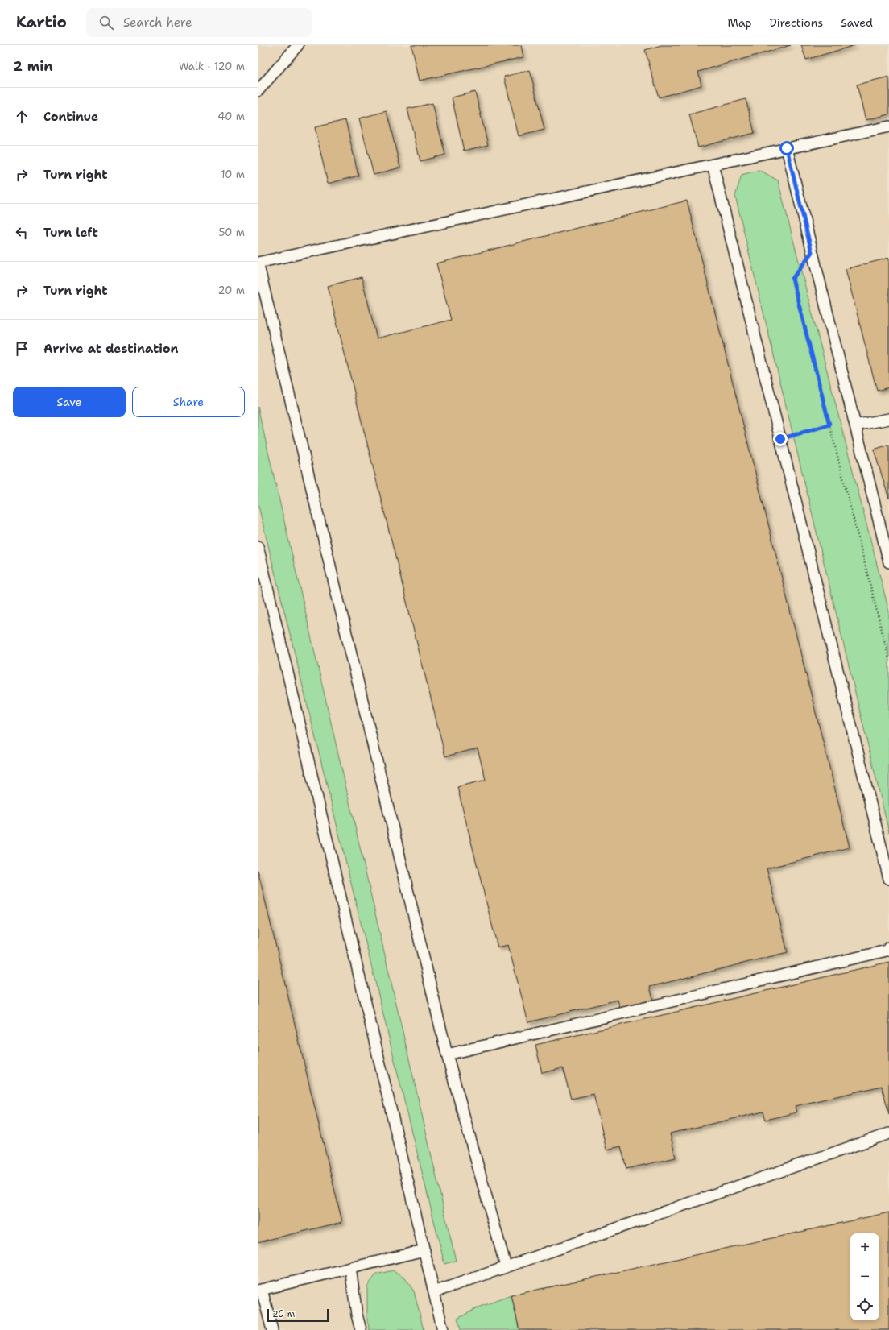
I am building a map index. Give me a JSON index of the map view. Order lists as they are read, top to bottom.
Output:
{
  "scale_bar": "20 m",
  "page": {
    "header": "Kartio",
    "search": "Search here",
    "nav": ["Map", "Directions", "Saved"],
    "heading": ["2 min", "Walk · 120 m"],
    "list": [
      ["Continue", "40 m"],
      ["Turn right", "10 m"],
      ["Turn left", "50 m"],
      ["Turn right", "20 m"],
      "Arrive at destination"
    ],
    "buttons": ["Save", "Share"],
    "map_buttons": ["+", "−"],
    "scale": "20 m"
  }
}
